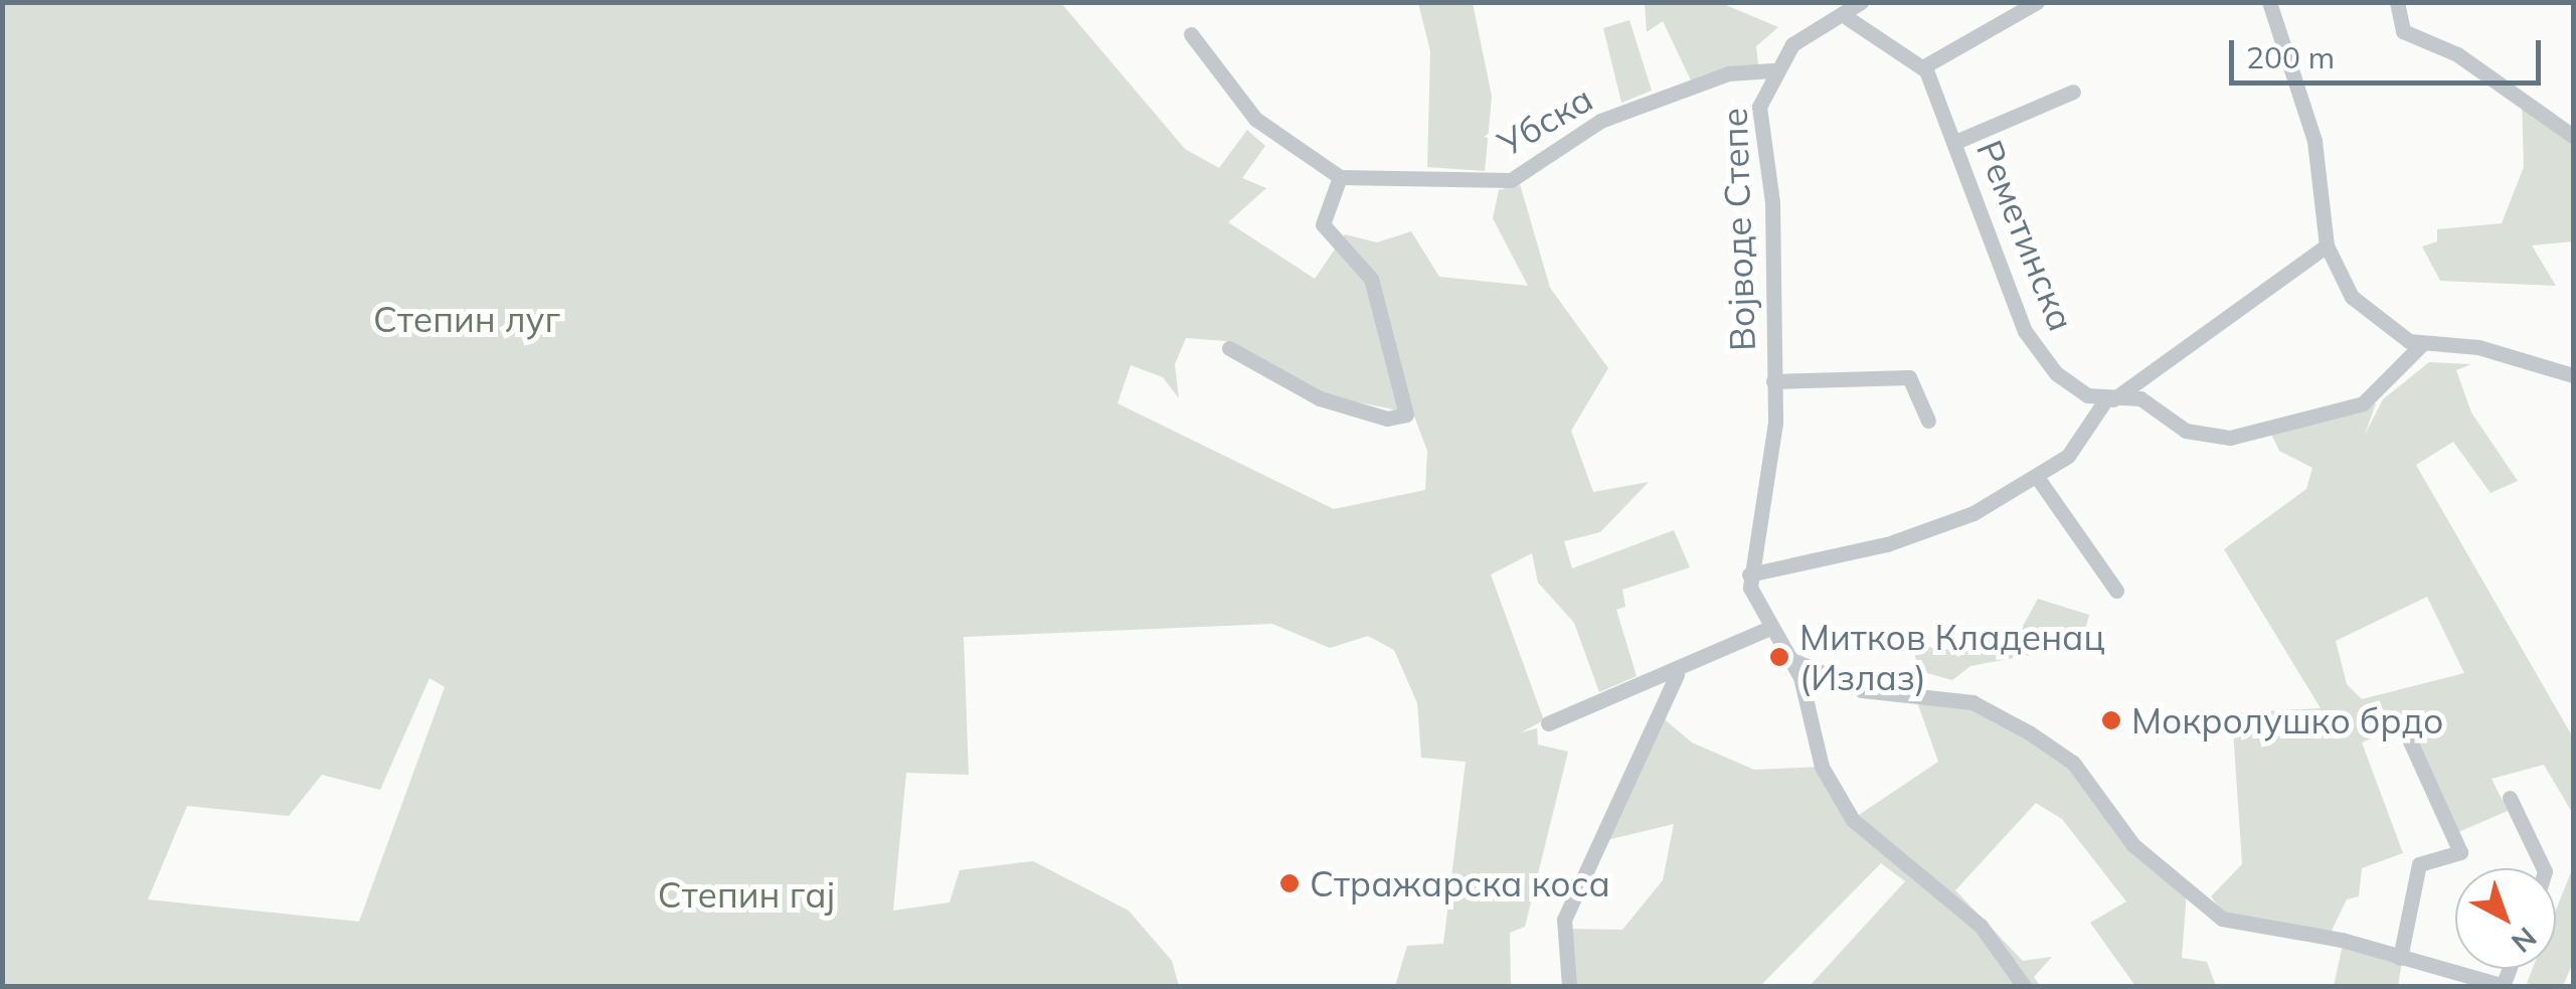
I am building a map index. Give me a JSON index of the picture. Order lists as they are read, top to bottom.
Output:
{
  "streets": {
    "street": ["Убска", "Војводе Степе", "Реметинска"]
  },
  "crossings": [
    ["Убска", "Војводе Степе"]
  ],
  "parks": ["Степин луг", "Степин гај"],
  "places": ["Митков Кладенац (Излаз)", "Мокролушко брдо", "Стражарска коса"],
  "scale_bar": "200 m",
  "north": "bottom right"
}
